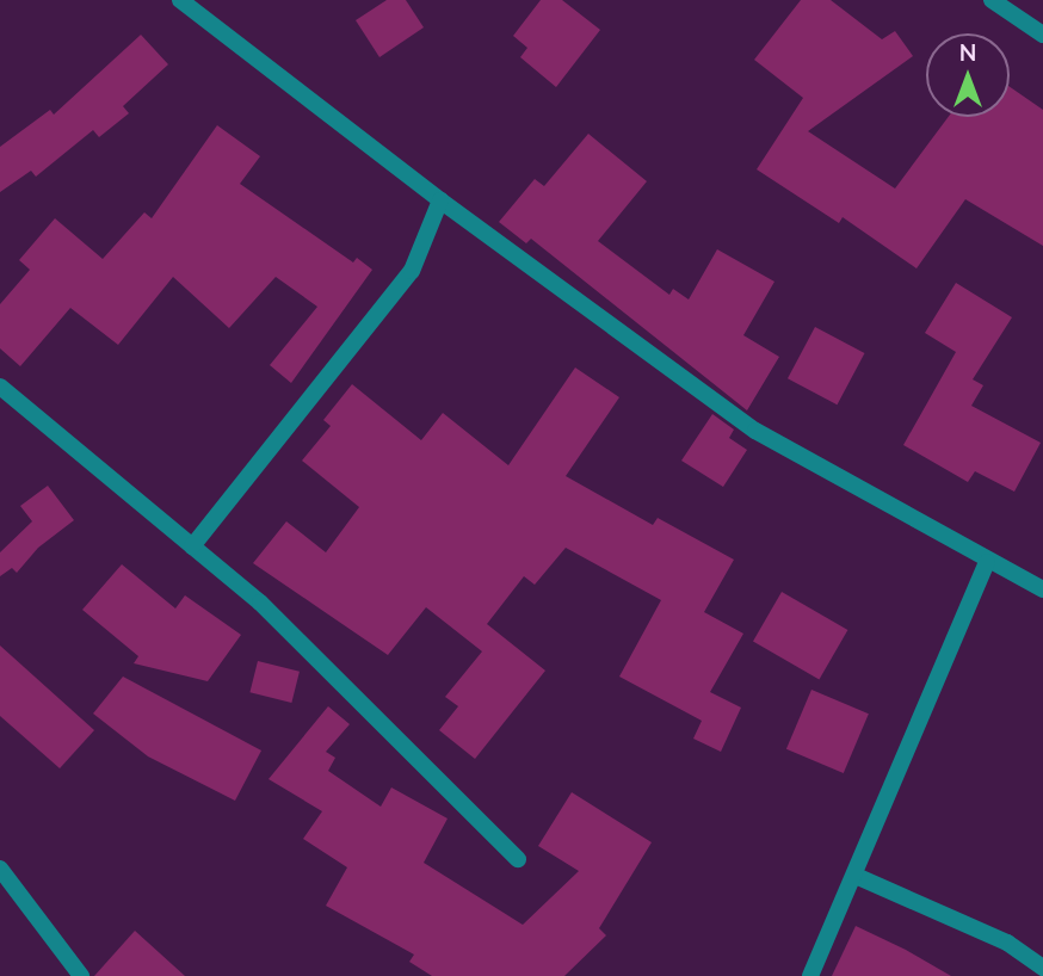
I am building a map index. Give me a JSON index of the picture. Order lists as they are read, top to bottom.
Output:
{
  "north": "top"
}
